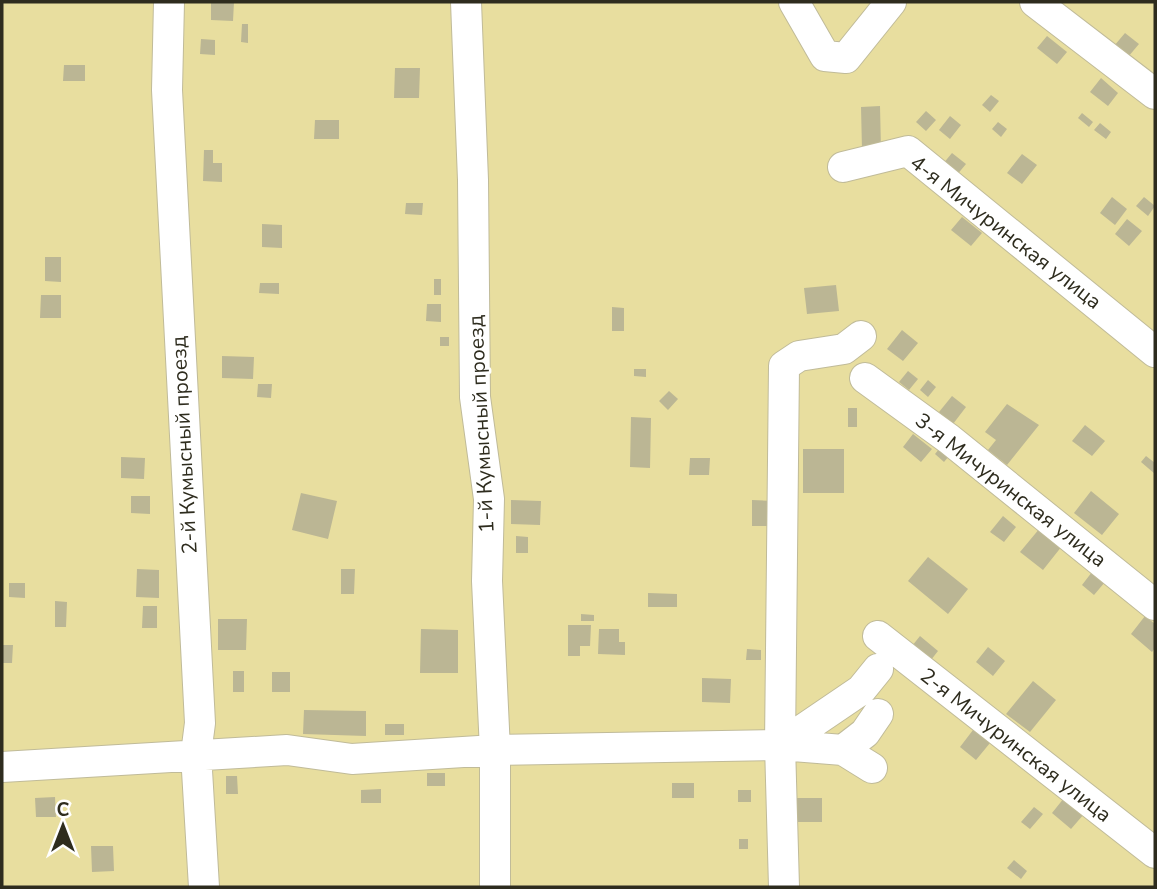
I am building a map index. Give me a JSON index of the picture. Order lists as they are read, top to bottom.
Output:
{
  "streets": {
    "lane": [
      "4-я Мичуринская улица",
      "1-й Кумысный проезд",
      "2-й Кумысный проезд",
      "3-я Мичуринская улица",
      "2-я Мичуринская улица"
    ]
  },
  "north": "top"
}
